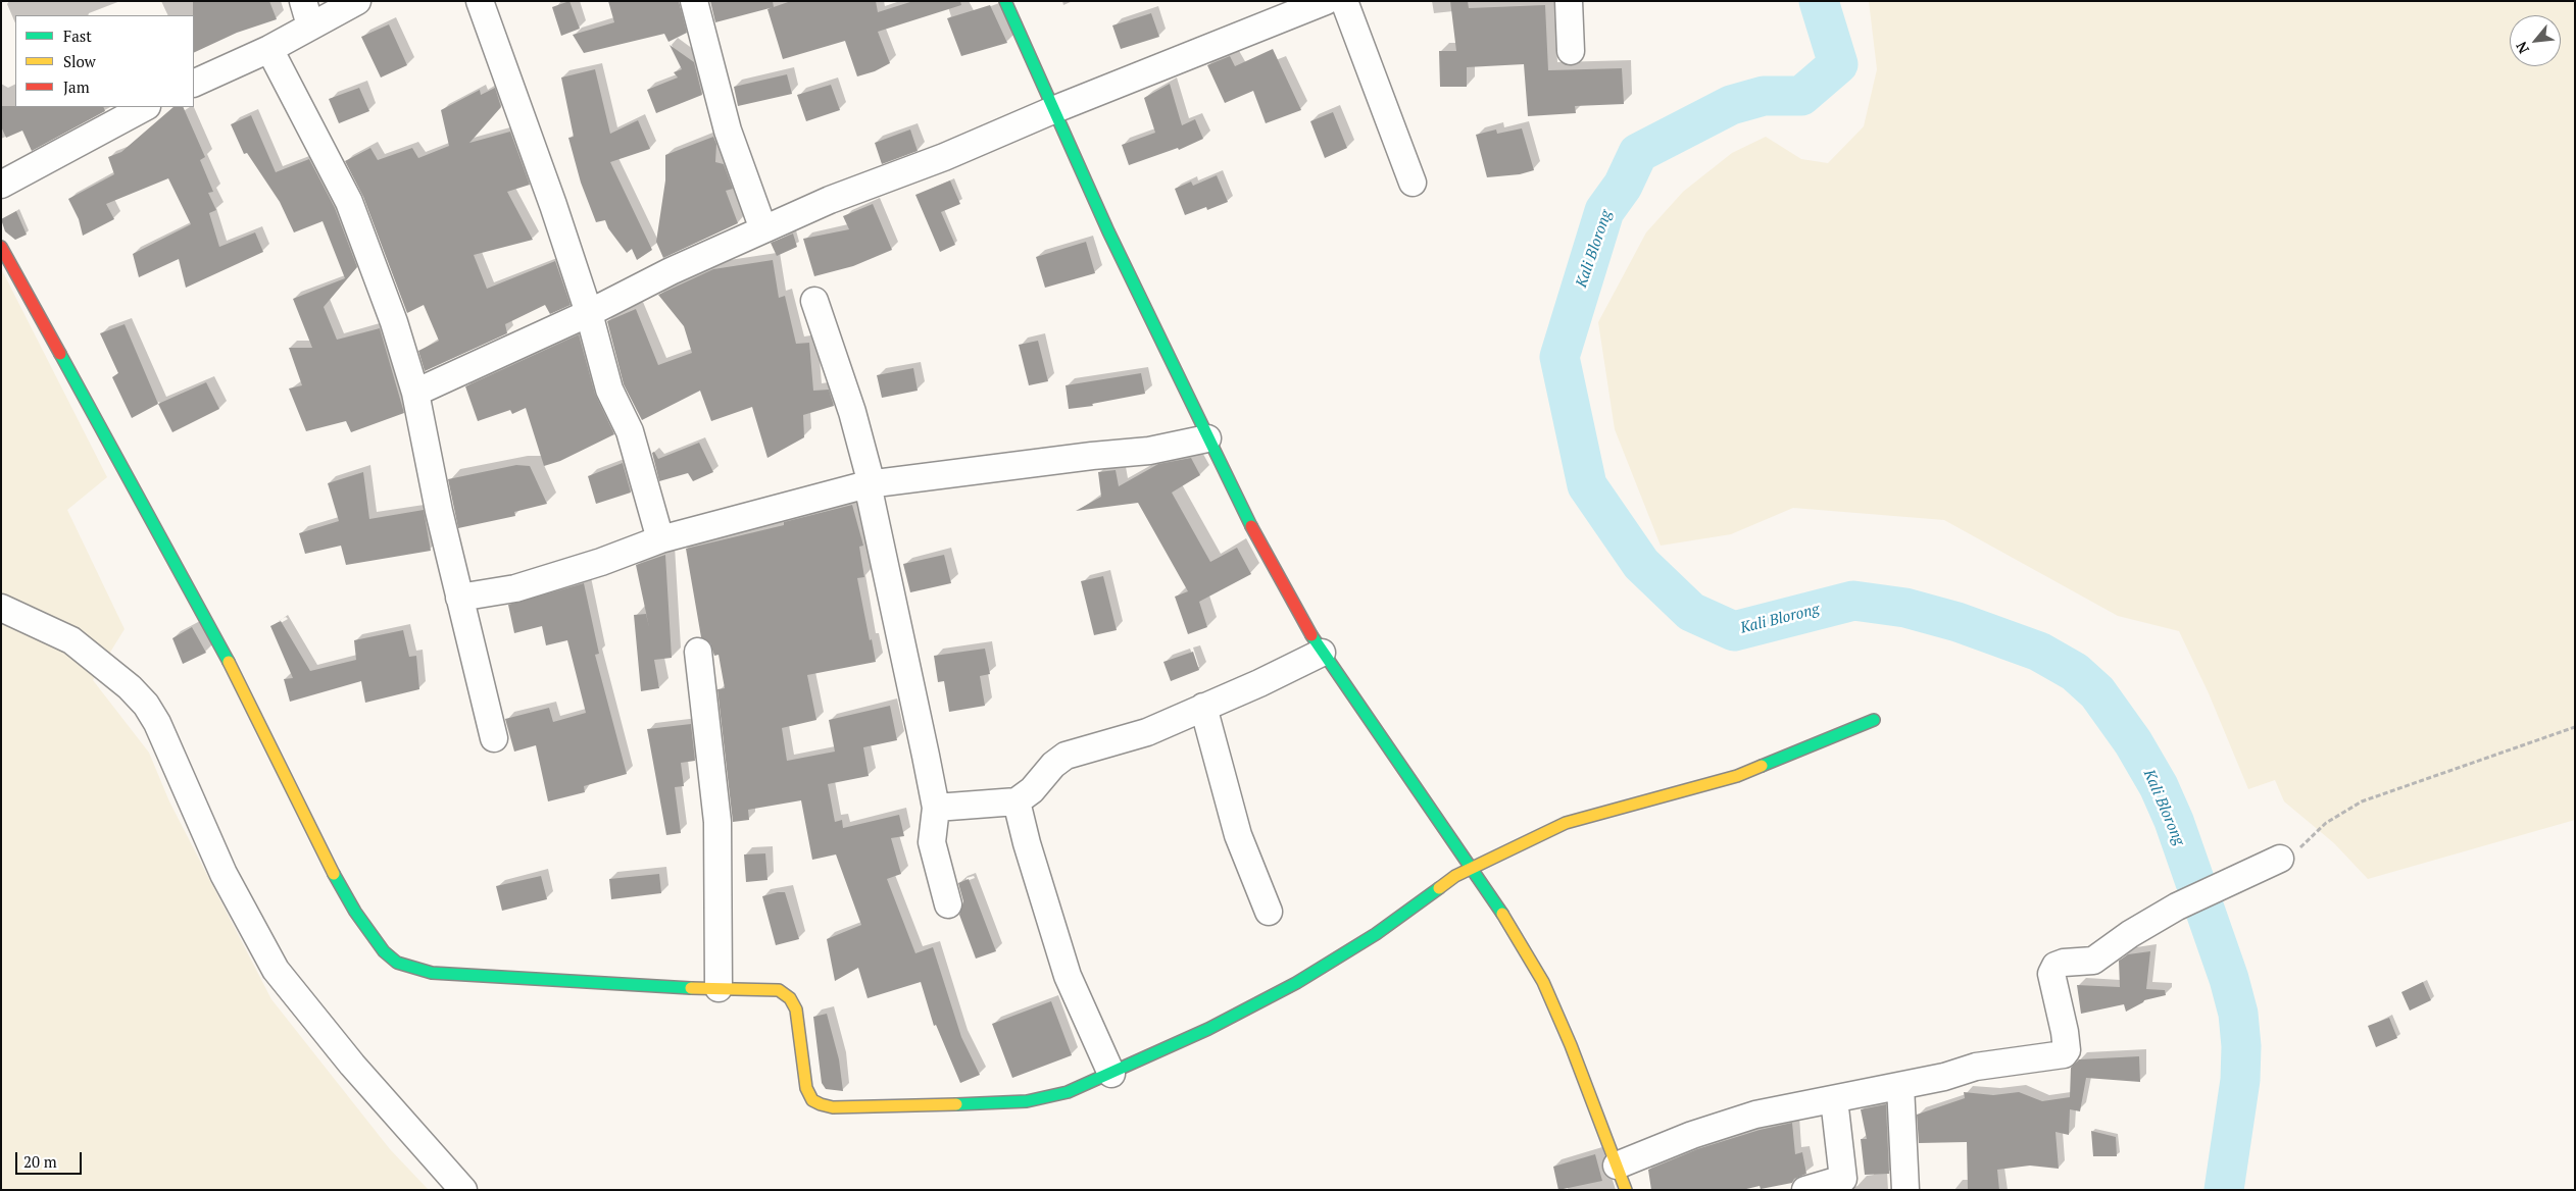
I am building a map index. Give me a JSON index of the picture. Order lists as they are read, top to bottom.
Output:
{
  "water": ["Kali Blorong"],
  "legend": ["Fast", "Slow", "Jam"],
  "scale_bar": "20 m",
  "north": "bottom left"
}
